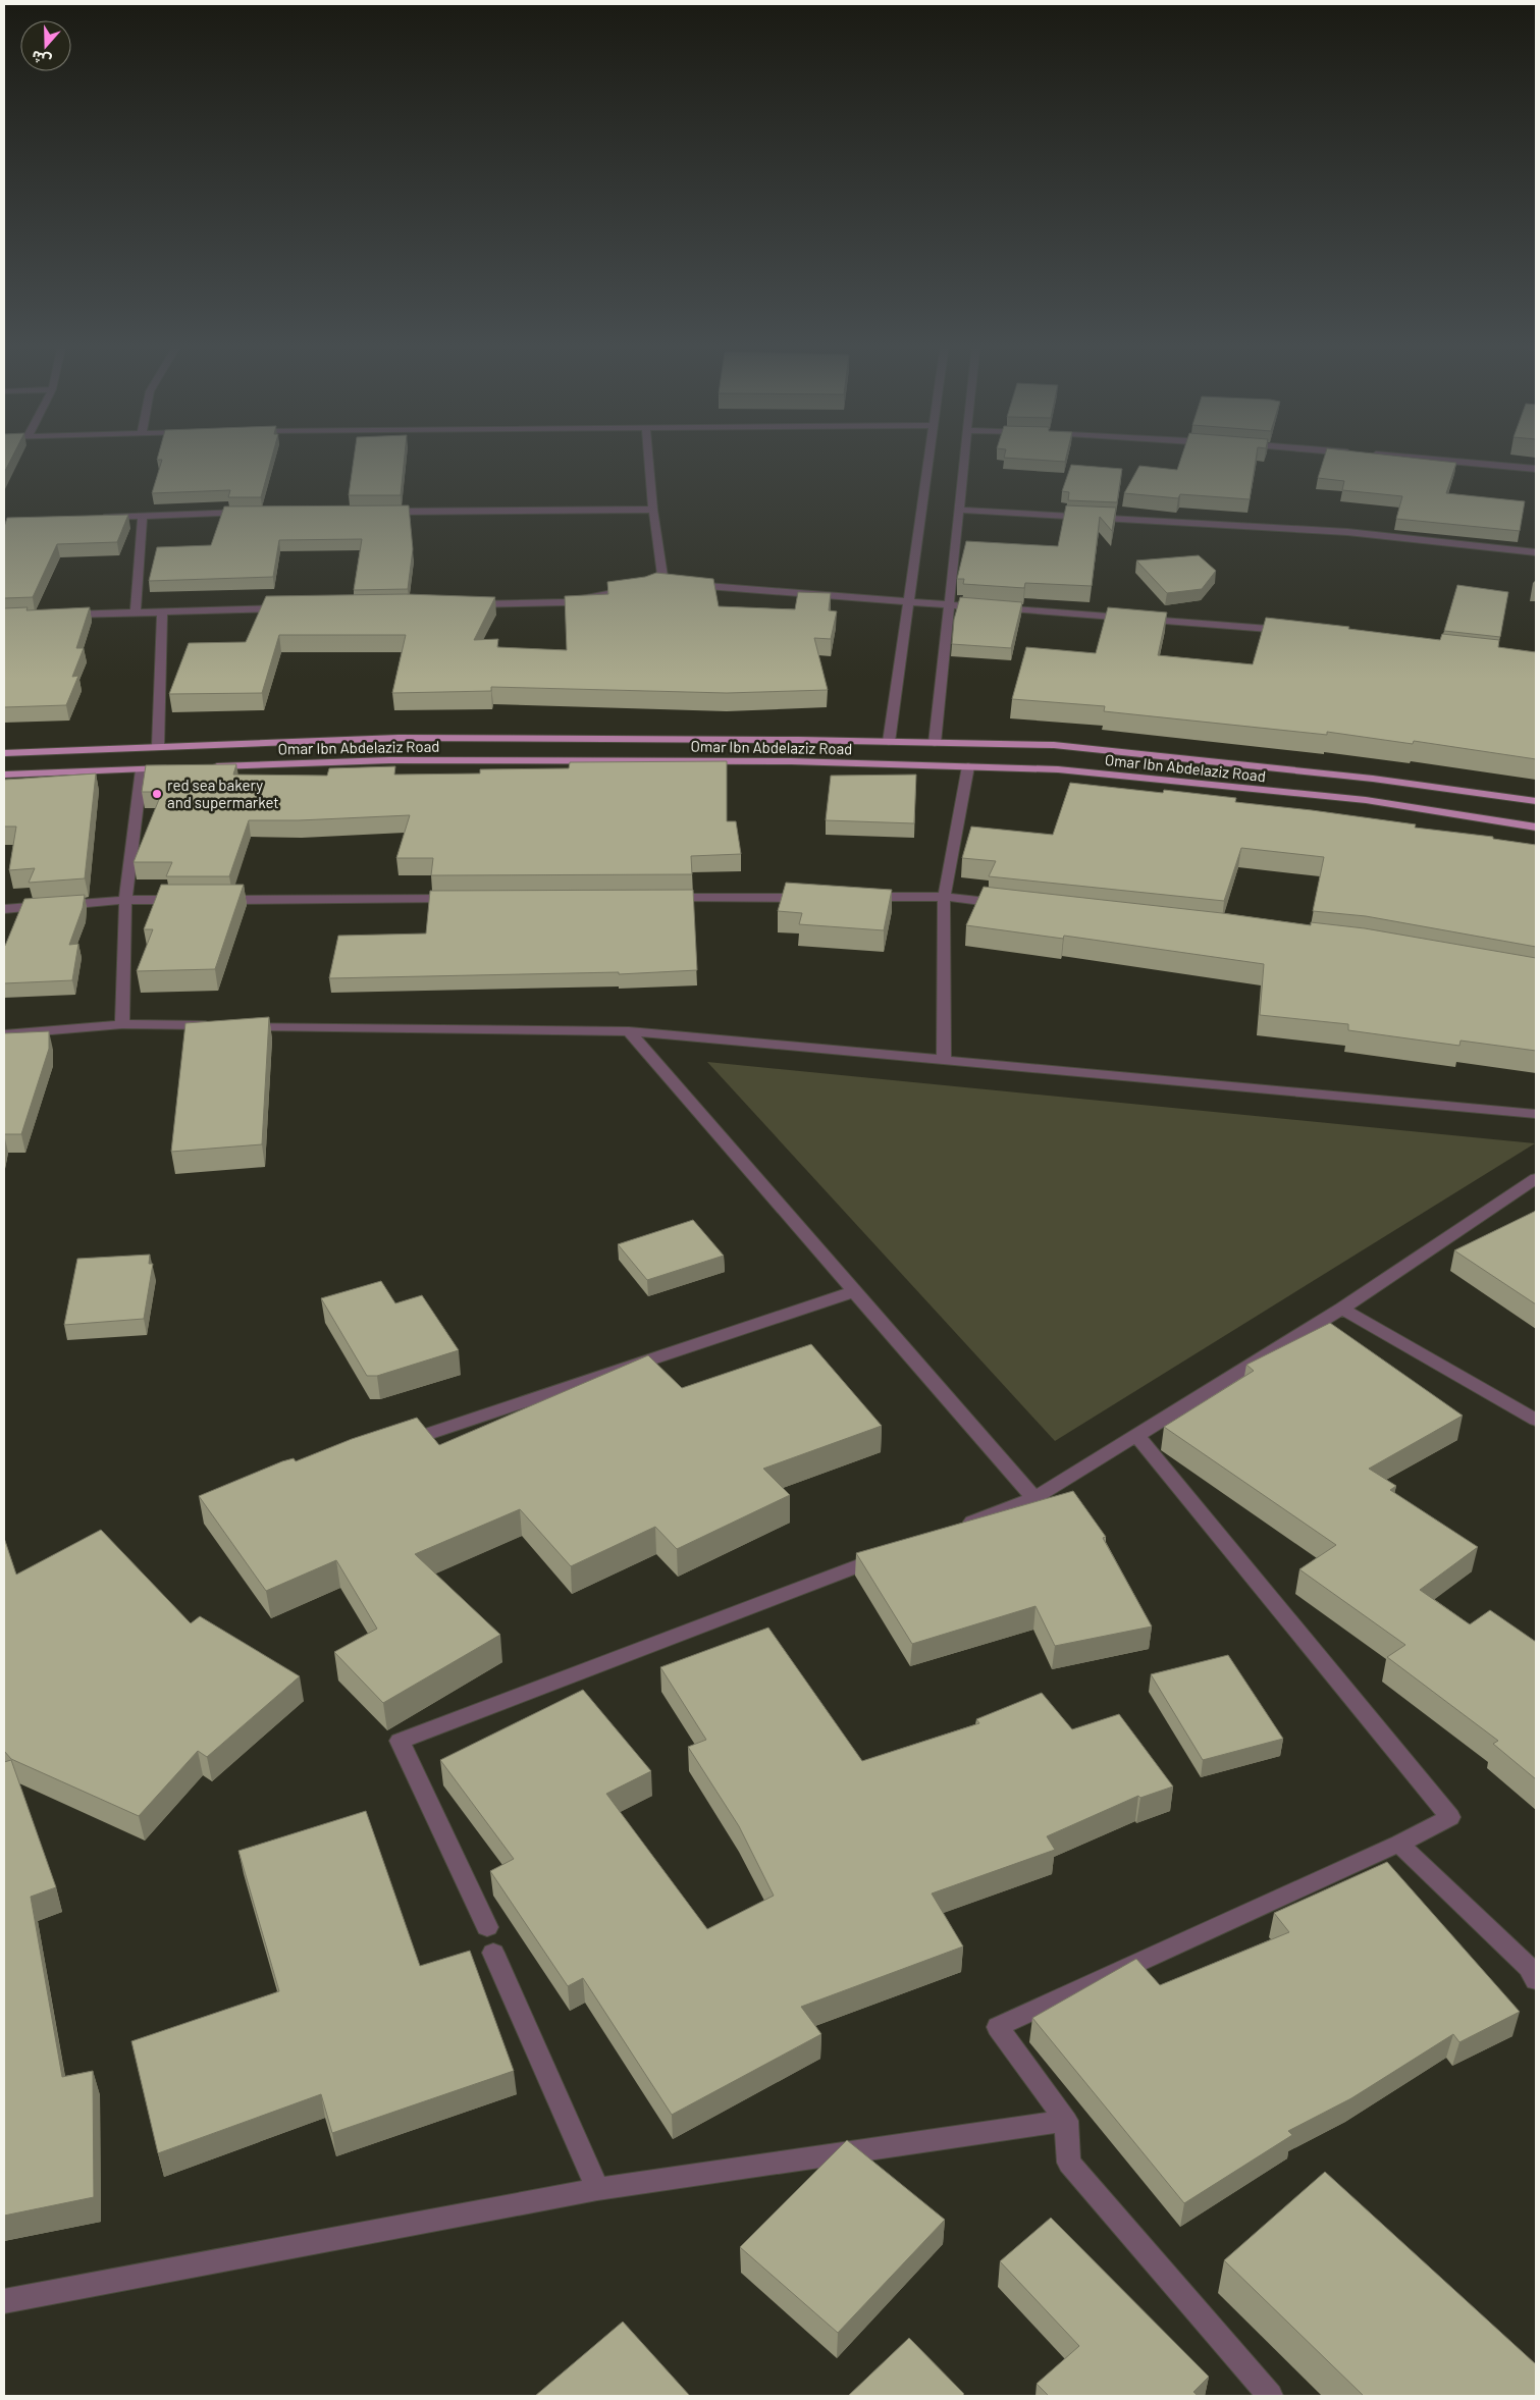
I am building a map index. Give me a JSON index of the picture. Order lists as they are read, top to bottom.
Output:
{
  "streets": {
    "main road": ["Omar Ibn Abdelaziz Road"]
  },
  "places": ["red sea bakery and supermarket"],
  "north": "bottom"
}
